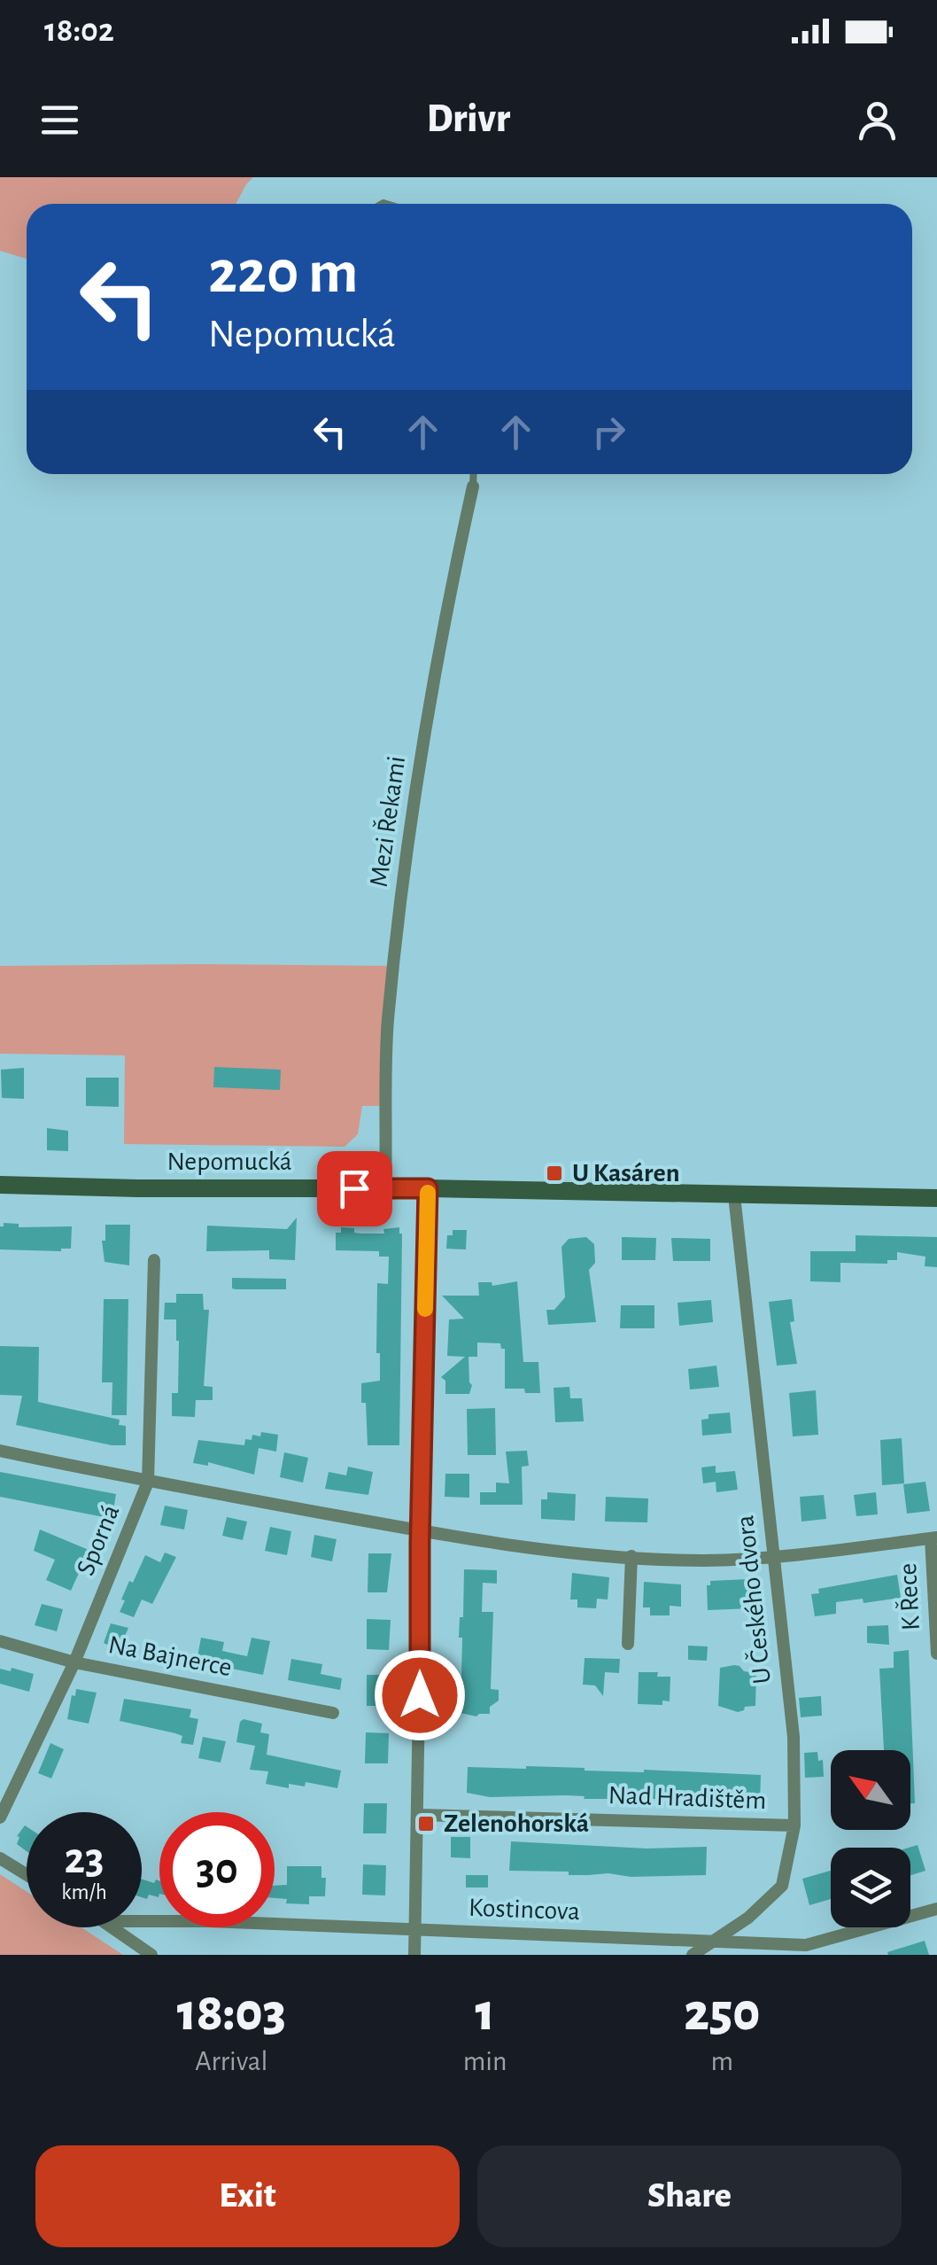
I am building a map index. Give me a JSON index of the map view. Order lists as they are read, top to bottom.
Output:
{
  "streets": {
    "street": [
      "Mezi Řekami",
      "Nepomucká",
      "Sporná",
      "K Řece",
      "U Českého dvora",
      "Na Bajnerce",
      "Nad Hradištěm",
      "Kostincova"
    ]
  },
  "crossings": [
    ["Mezi Řekami", "Nepomucká"],
    ["Nepomucká", "U Českého dvora"],
    ["Sporná", "Na Bajnerce"],
    ["U Českého dvora", "Nad Hradištěm"],
    ["U Českého dvora", "Kostincova"]
  ],
  "places": {
    "transit": ["U Kasáren", "Zelenohorská"]
  },
  "north": "top left",
  "page": {
    "status": "18:02",
    "header": "Drivr",
    "turn": ["220 m", "Nepomucká"],
    "speed": "23 km/h",
    "limit": "30",
    "eta": [
      "18:03",
      "Arrival",
      "1",
      "min",
      "250",
      "m"
    ],
    "buttons": ["Exit", "Share"]
  }
}
